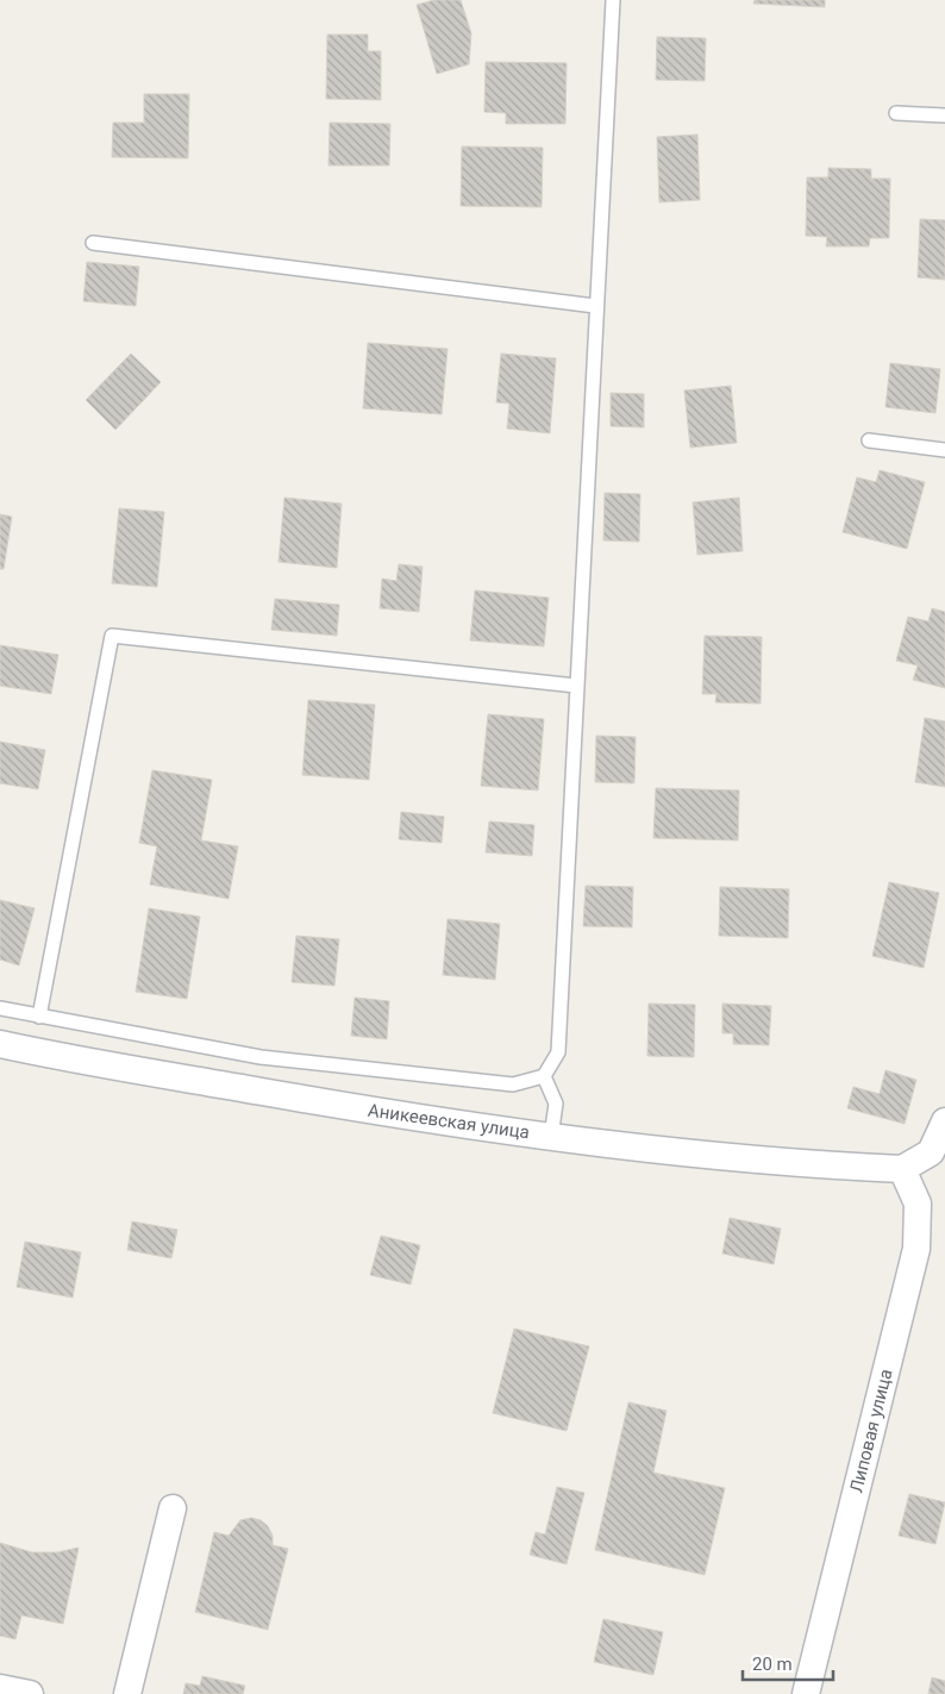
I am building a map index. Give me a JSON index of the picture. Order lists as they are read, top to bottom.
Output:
{
  "streets": {
    "street": ["Аникеевская улица", "Липовая улица"]
  },
  "crossings": [
    ["Аникеевская улица", "Липовая улица"]
  ],
  "scale_bar": "20 m"
}
